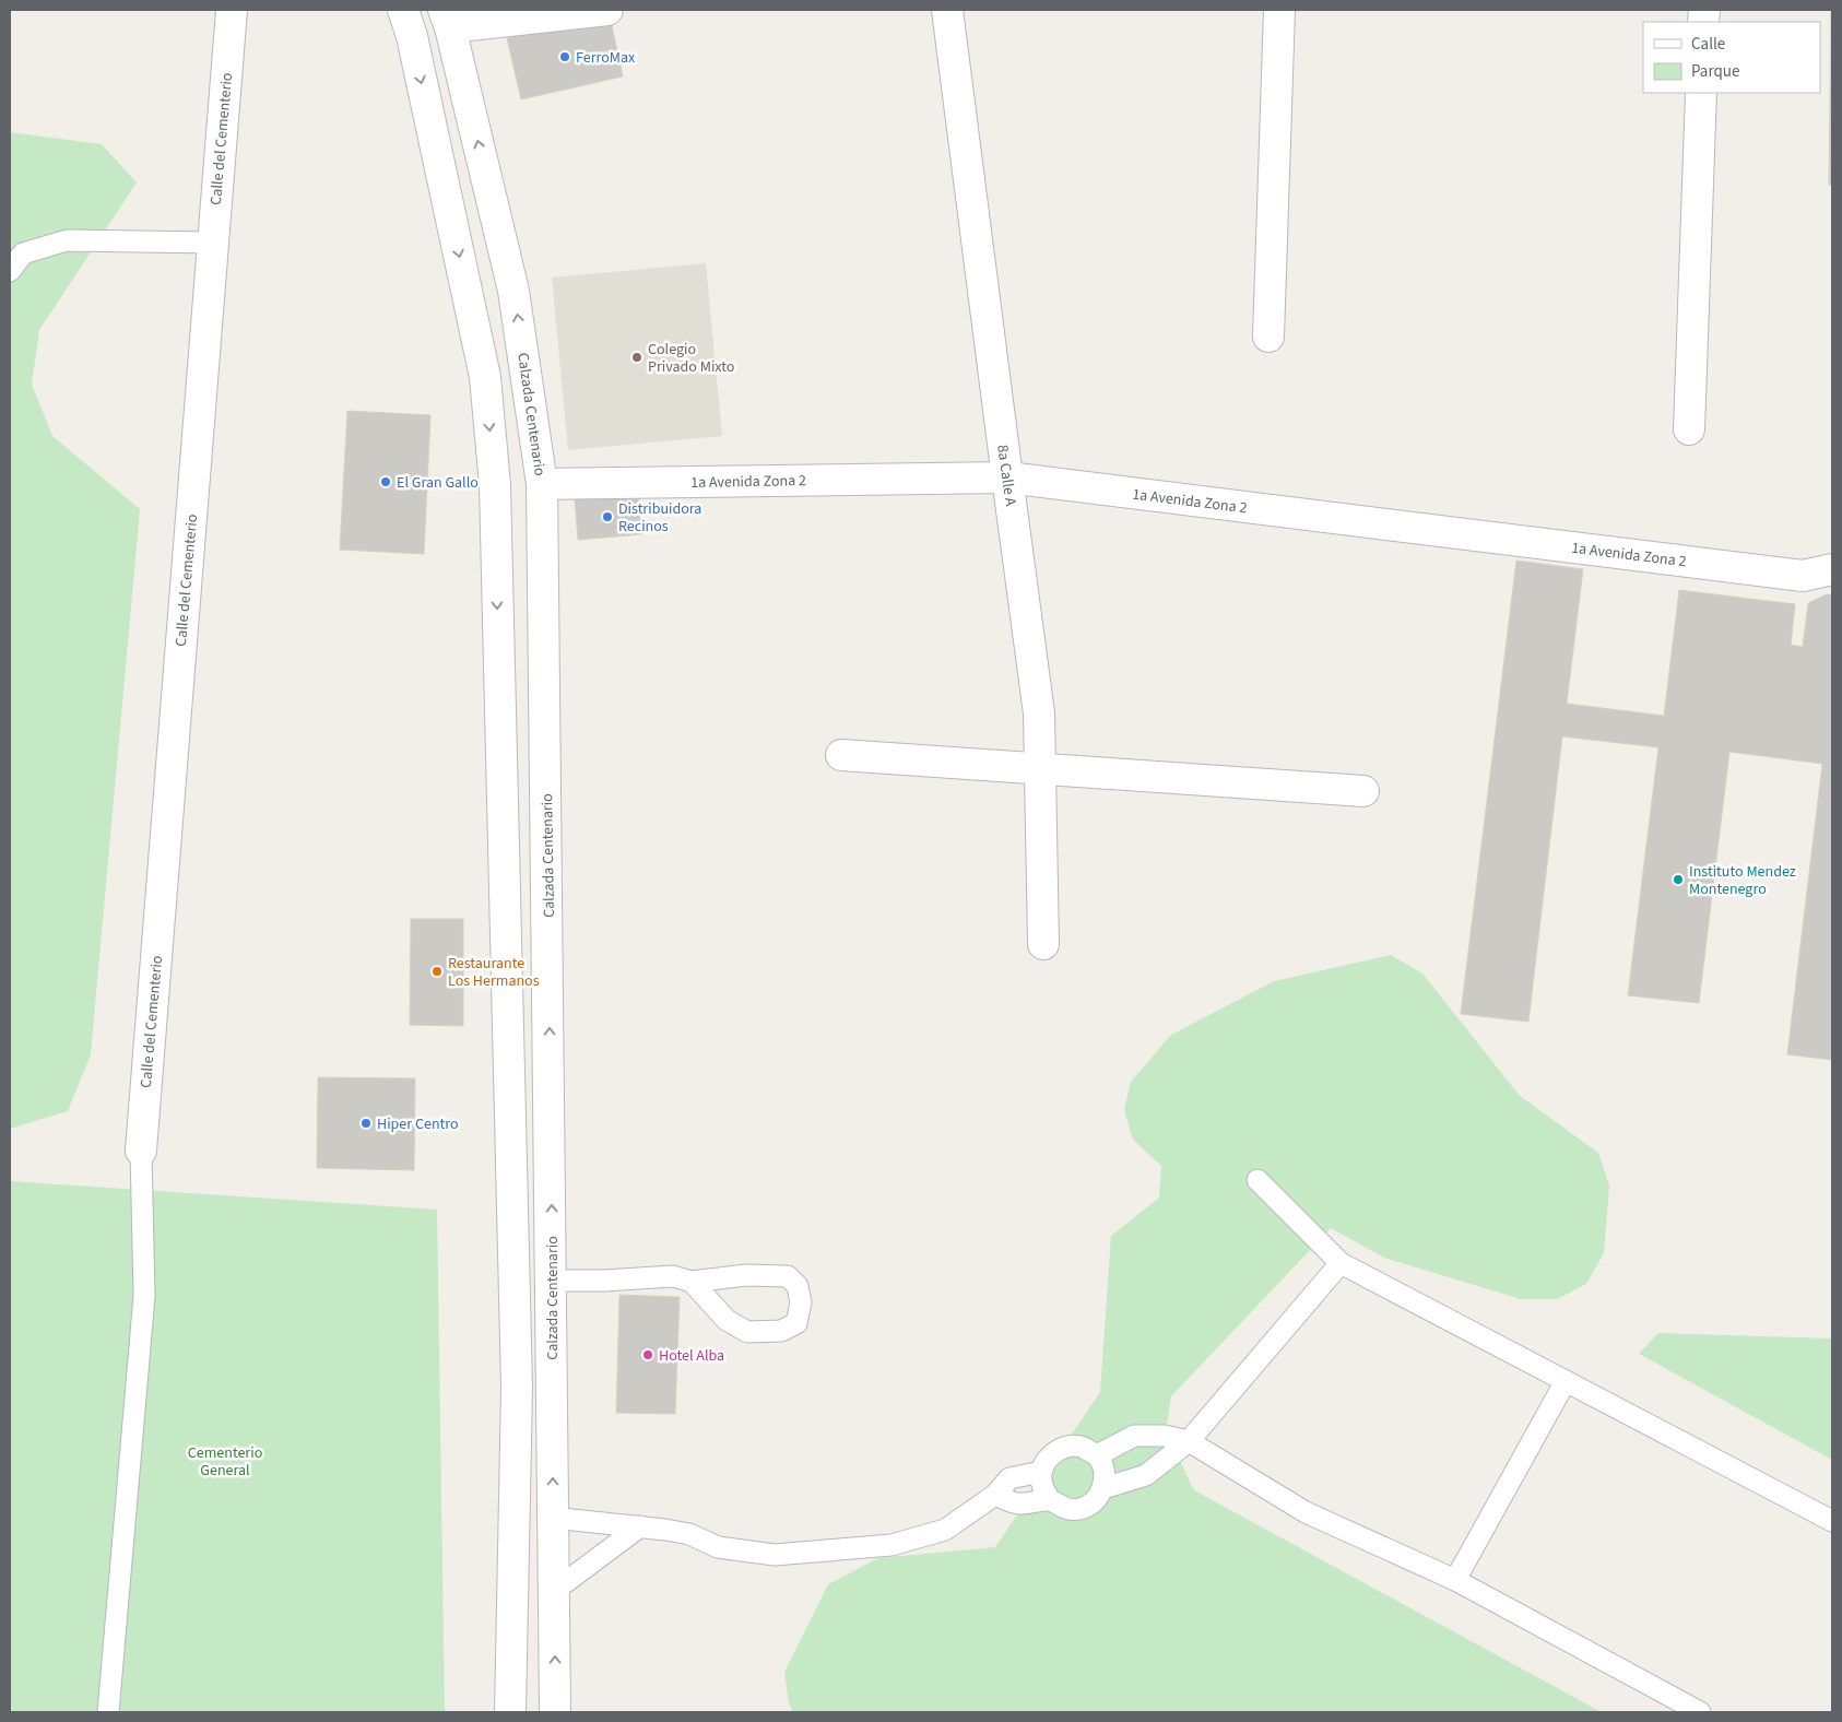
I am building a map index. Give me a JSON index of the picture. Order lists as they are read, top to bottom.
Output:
{
  "streets": {
    "street": [
      "Calle del Cementerio",
      "Calzada Centenario",
      "8a Calle A",
      "1a Avenida Zona 2"
    ]
  },
  "crossings": [
    ["Calzada Centenario", "1a Avenida Zona 2"],
    ["8a Calle A", "1a Avenida Zona 2"]
  ],
  "parks": ["Cementerio General"],
  "places": [
    "FerroMax",
    "Colegio Privado Mixto",
    "El Gran Gallo",
    "Distribuidora Recinos",
    "Instituto Mendez Montenegro",
    "Restaurante Los Hermanos",
    "Hiper Centro",
    "Hotel Alba"
  ],
  "legend": ["Calle", "Parque"]
}
